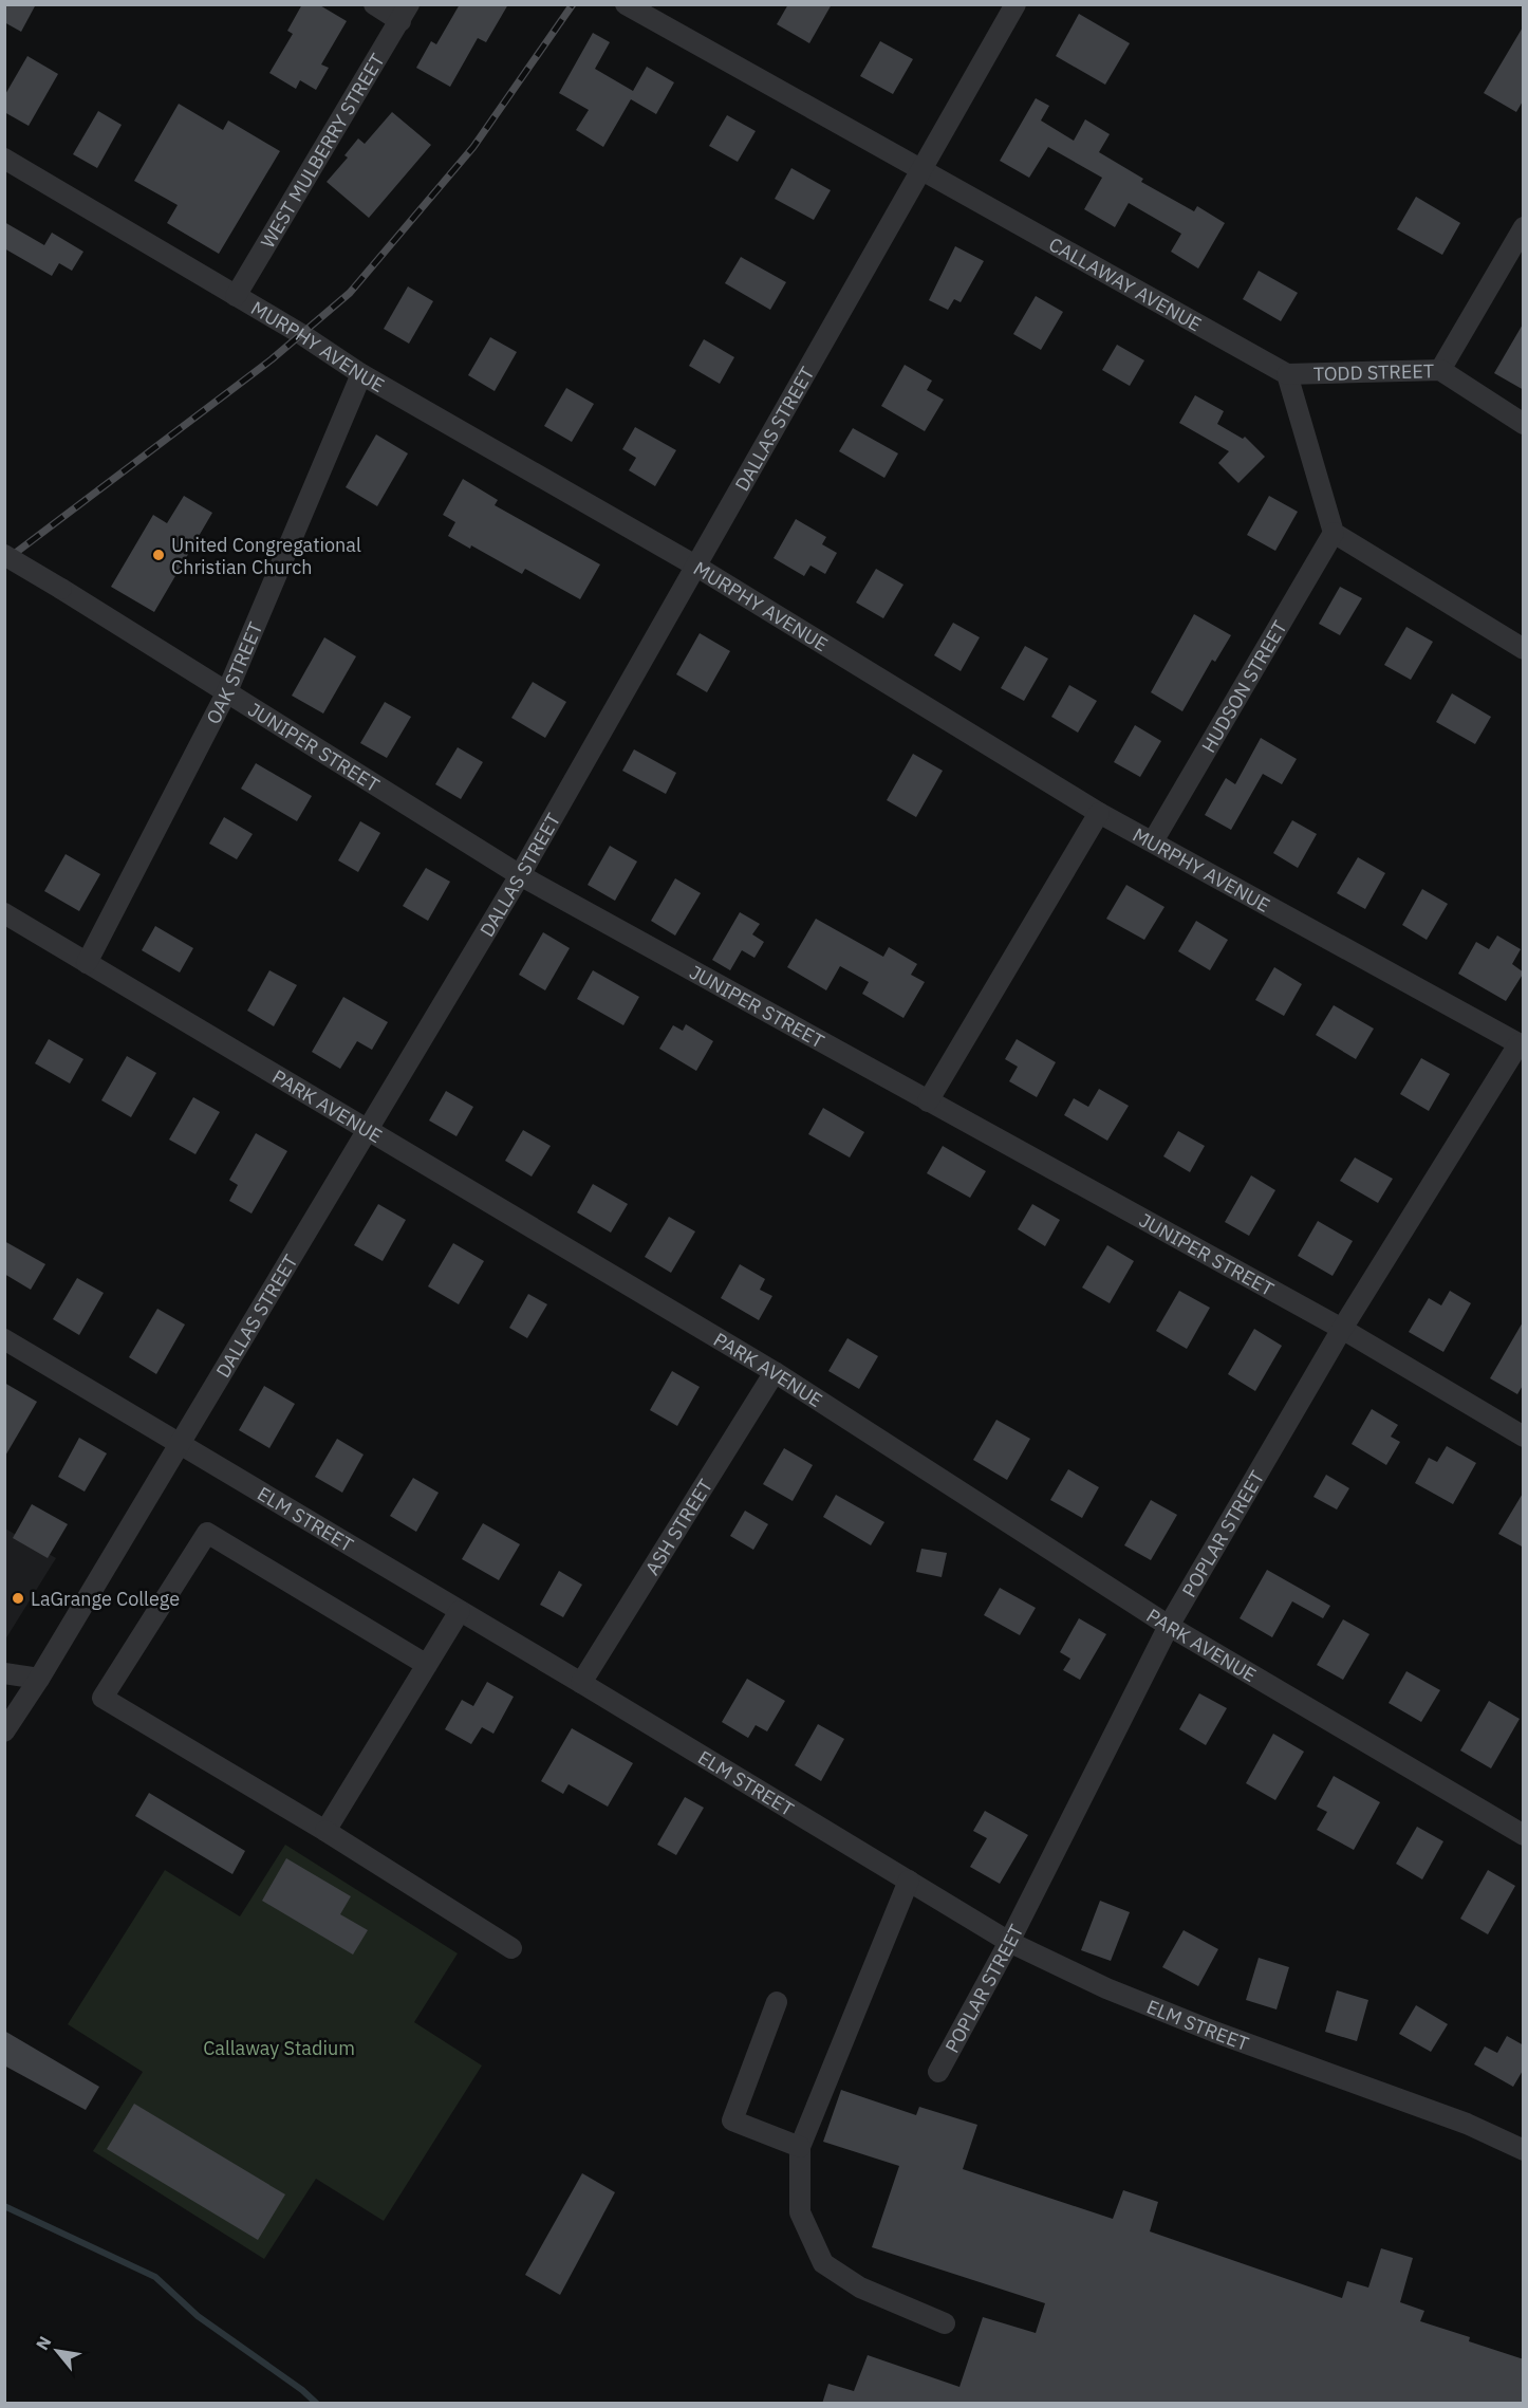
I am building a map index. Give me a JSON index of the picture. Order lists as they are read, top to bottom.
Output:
{
  "streets": {
    "street": [
      "WEST MULBERRY STREET",
      "CALLAWAY AVENUE",
      "MURPHY AVENUE",
      "TODD STREET",
      "DALLAS STREET",
      "OAK STREET",
      "HUDSON STREET",
      "JUNIPER STREET",
      "PARK AVENUE",
      "ELM STREET",
      "ASH STREET",
      "POPLAR STREET"
    ]
  },
  "crossings": [
    ["WEST MULBERRY STREET", "MURPHY AVENUE"],
    ["CALLAWAY AVENUE", "TODD STREET"],
    ["CALLAWAY AVENUE", "DALLAS STREET"],
    ["MURPHY AVENUE", "DALLAS STREET"],
    ["MURPHY AVENUE", "OAK STREET"],
    ["MURPHY AVENUE", "HUDSON STREET"],
    ["MURPHY AVENUE", "POPLAR STREET"],
    ["DALLAS STREET", "JUNIPER STREET"],
    ["DALLAS STREET", "PARK AVENUE"],
    ["DALLAS STREET", "ELM STREET"],
    ["OAK STREET", "JUNIPER STREET"],
    ["OAK STREET", "PARK AVENUE"],
    ["JUNIPER STREET", "POPLAR STREET"],
    ["PARK AVENUE", "ASH STREET"],
    ["PARK AVENUE", "POPLAR STREET"],
    ["ELM STREET", "ASH STREET"],
    ["ELM STREET", "POPLAR STREET"]
  ],
  "parks": ["Callaway Stadium"],
  "places": ["United Congregational Christian Church", "LaGrange College"],
  "north": "top left"
}
